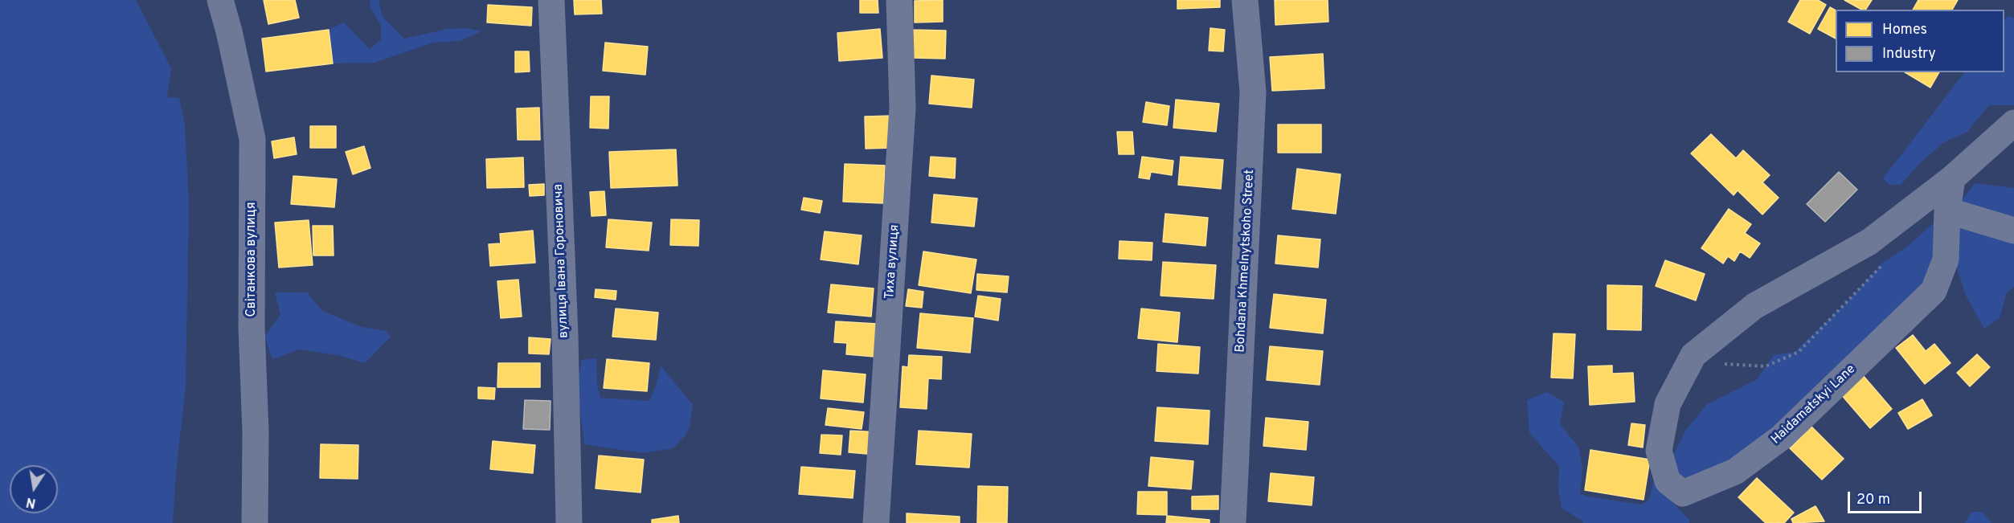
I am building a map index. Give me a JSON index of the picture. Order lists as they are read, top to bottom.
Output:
{
  "streets": {
    "street": [
      "Світанкова вулиця",
      "вулиця Івана Гороновича",
      "Bohdana Khmelnytskoho Street",
      "Тиха вулиця",
      "Haidamatskyi Lane"
    ]
  },
  "legend": ["Homes", "Industry"],
  "scale_bar": "20 m",
  "north": "bottom"
}
